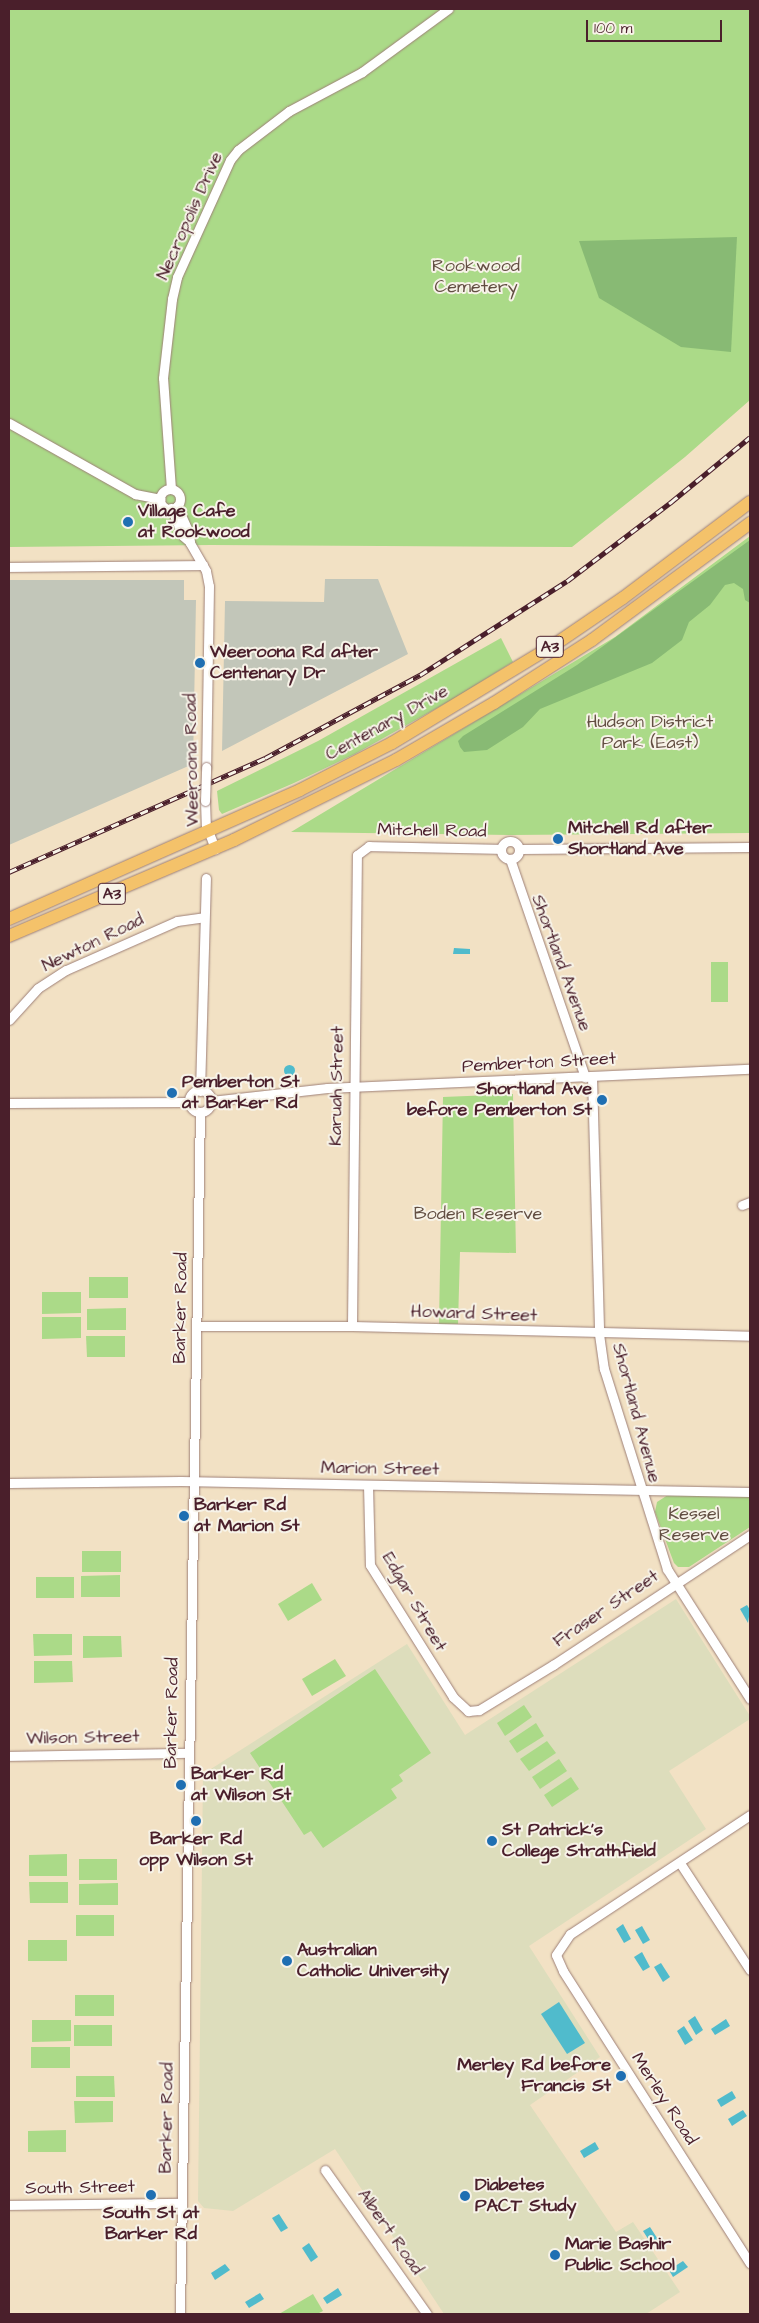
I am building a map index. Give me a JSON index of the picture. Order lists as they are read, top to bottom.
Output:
{
  "streets": {
    "highway": ["A3", "Centenary Drive"],
    "street": [
      "Necropolis Drive",
      "Weeroona Road",
      "Mitchell Road",
      "Newton Road",
      "Shortland Avenue",
      "Pemberton Street",
      "Karuah Street",
      "Barker Road",
      "Howard Street",
      "Marion Street",
      "Edgar Street",
      "Fraser Street",
      "Wilson Street",
      "Merley Road",
      "South Street",
      "Albert Road"
    ]
  },
  "crossings": [
    ["Centenary Drive", "Weeroona Road"],
    ["Mitchell Road", "Shortland Avenue"],
    ["Mitchell Road", "Karuah Street"],
    ["Shortland Avenue", "Pemberton Street"],
    ["Shortland Avenue", "Howard Street"],
    ["Shortland Avenue", "Marion Street"],
    ["Shortland Avenue", "Fraser Street"],
    ["Pemberton Street", "Karuah Street"],
    ["Pemberton Street", "Barker Road"],
    ["Karuah Street", "Howard Street"],
    ["Barker Road", "Howard Street"],
    ["Barker Road", "Marion Street"],
    ["Barker Road", "Wilson Street"],
    ["Barker Road", "South Street"],
    ["Marion Street", "Edgar Street"],
    ["Edgar Street", "Fraser Street"]
  ],
  "parks": [
    "Rookwood Cemetery",
    "Hudson District Park (East)",
    "Boden Reserve",
    "Kessel Reserve"
  ],
  "places": [
    "Village Cafe at Rookwood",
    "Weeroona Rd after Centenary Dr",
    "Mitchell Rd after Shortland Ave",
    "Pemberton St at Barker Rd",
    "Shortland Ave before Pemberton St",
    "Barker Rd at Marion St",
    "Barker Rd at Wilson St",
    "Barker Rd opp Wilson St",
    "St Patrick's College Strathfield",
    "Australian Catholic University",
    "Merley Rd before Francis St",
    "South St at Barker Rd",
    "Diabetes PACT Study",
    "Marie Bashir Public School"
  ],
  "scale_bar": "100 m"
}
